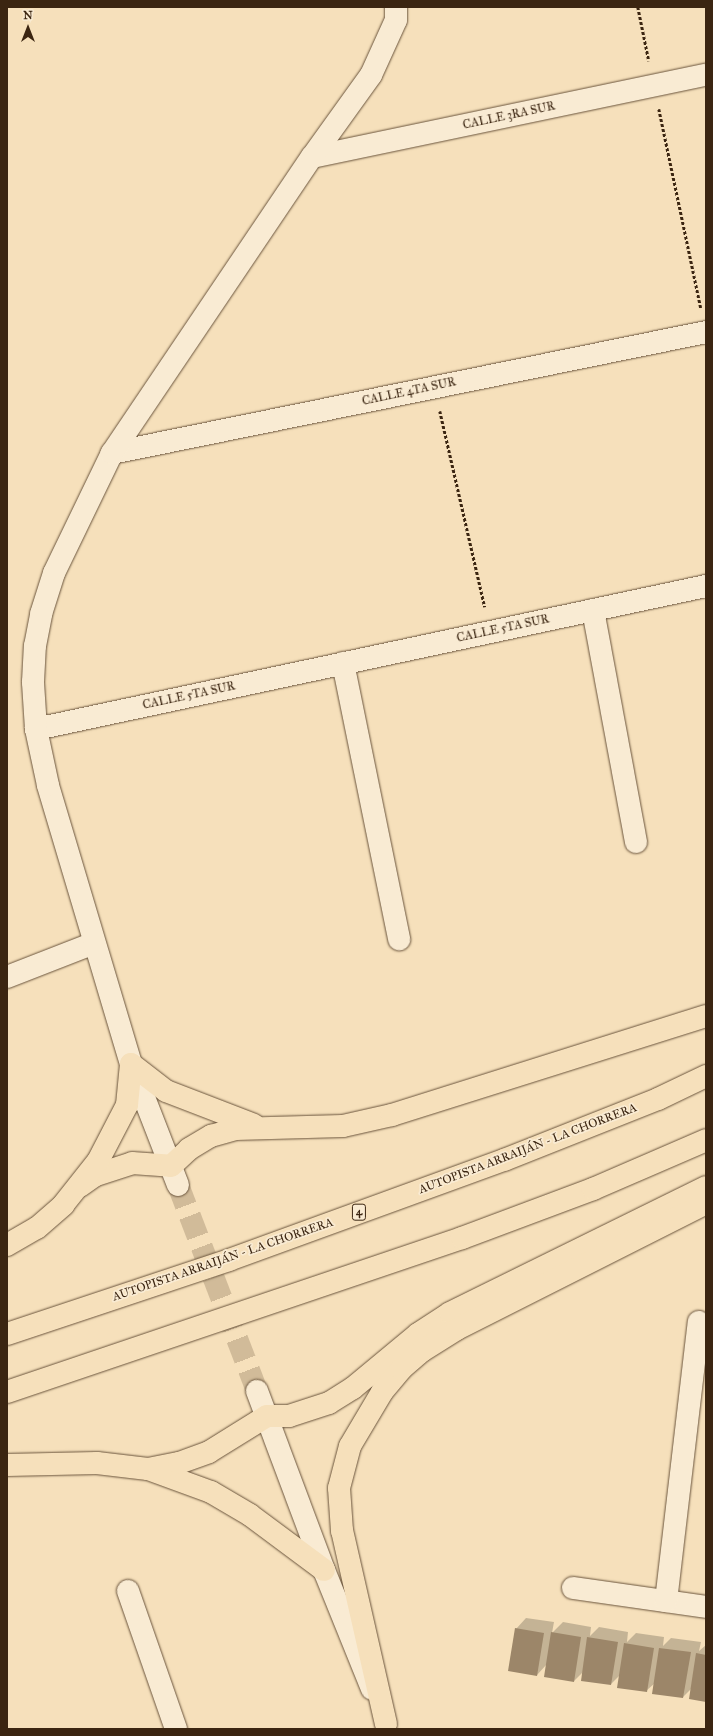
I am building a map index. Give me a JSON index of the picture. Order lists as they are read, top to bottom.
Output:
{
  "streets": {
    "highway": ["AUTOPISTA ARRAIJÁN - LA CHORRERA", "4"],
    "street": ["CALLE 3RA SUR", "CALLE 4TA SUR", "CALLE 5TA SUR"]
  },
  "north": "top"
}
